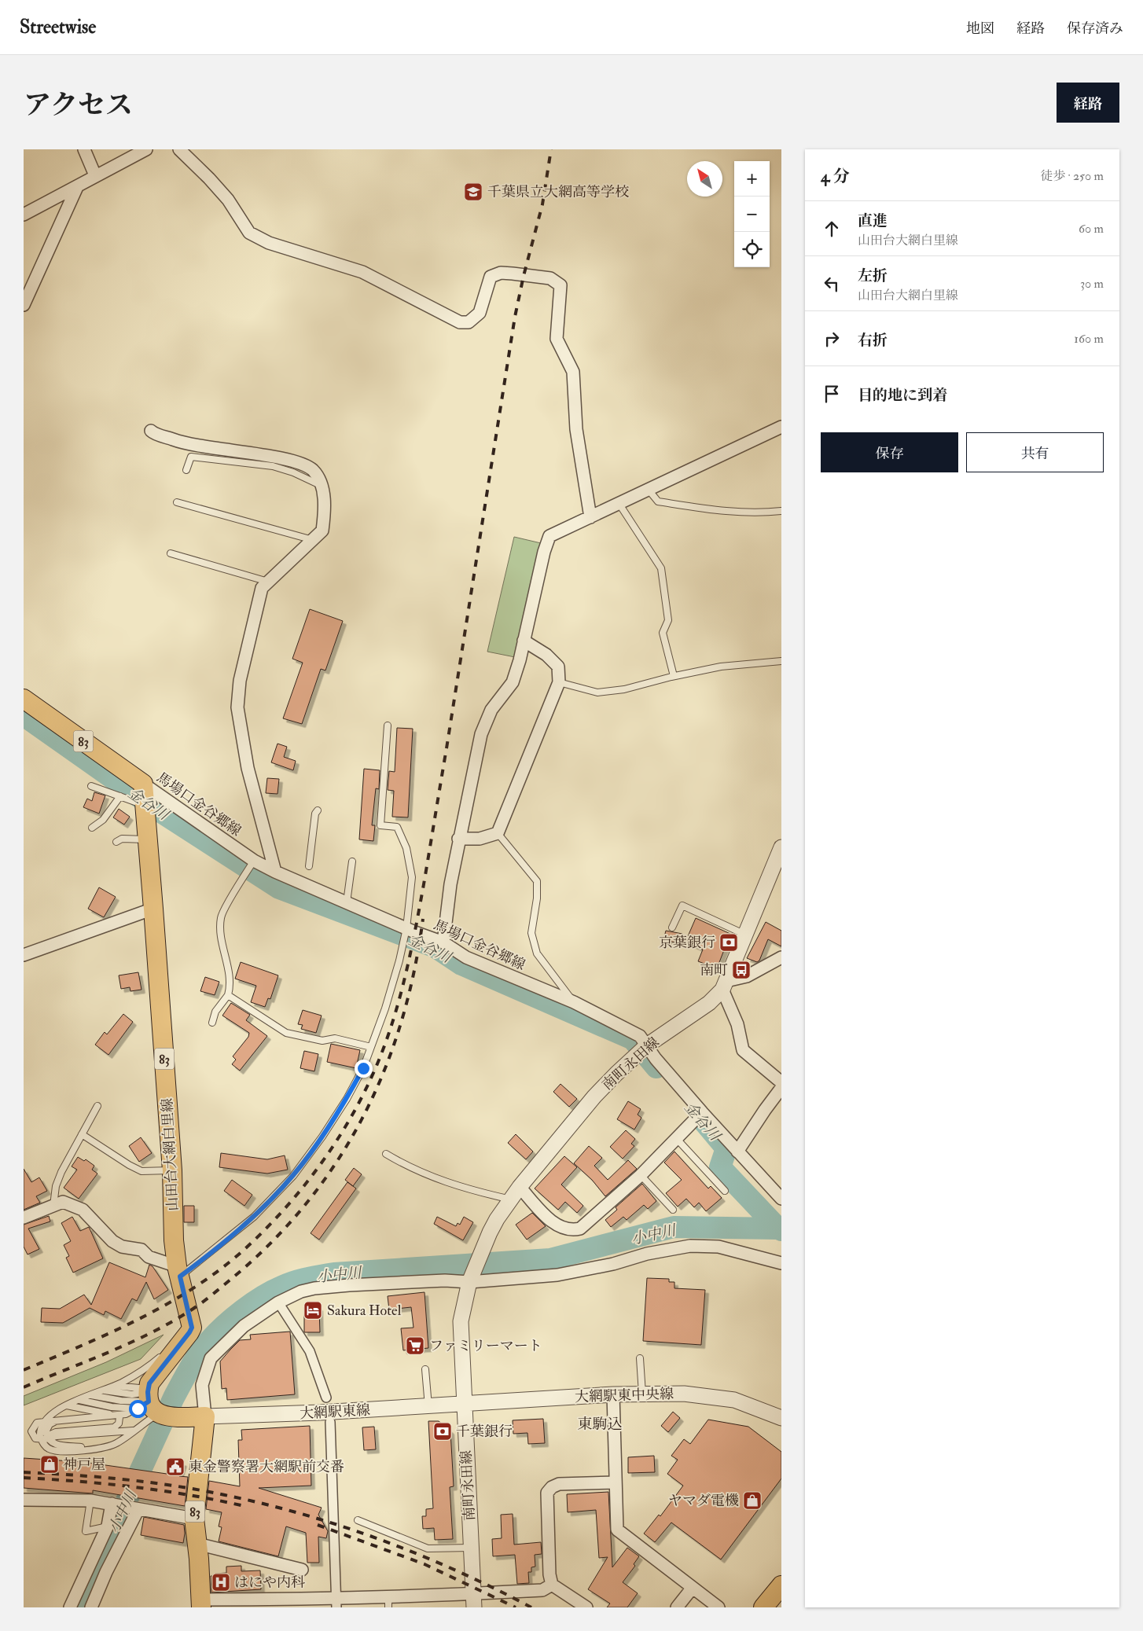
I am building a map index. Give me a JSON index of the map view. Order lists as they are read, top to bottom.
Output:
{
  "streets": {
    "main road": ["83", "山田台大網白里線"],
    "street": [
      "馬場口金谷郷線",
      "南町永田線",
      "大網駅東中央線",
      "大網駅東線"
    ]
  },
  "crossings": [
    ["83", "馬場口金谷郷線"],
    ["83", "山田台大網白里線"],
    ["83", "大網駅東線"],
    ["馬場口金谷郷線", "南町永田線"],
    ["馬場口金谷郷線", "山田台大網白里線"],
    ["南町永田線", "大網駅東中央線"],
    ["南町永田線", "大網駅東線"],
    ["大網駅東中央線", "大網駅東線"]
  ],
  "districts": ["東駒込"],
  "water": ["金谷川", "小中川"],
  "places": {
    "school or university": ["千葉県立大網高等学校"],
    "bank": ["京葉銀行", "千葉銀行"],
    "bus stop": ["南町"],
    "hotel": ["Sakura Hotel"],
    "supermarket": ["ファミリーマート"],
    "shop": ["神戸屋", "ヤマダ電機"],
    "public building": ["東金警察署大網駅前交番"],
    "hospital": ["はにや内科"]
  },
  "north": "top left",
  "page": {
    "header": "Streetwise",
    "nav": ["地図", "経路", "保存済み"],
    "title": "アクセス",
    "buttons": [
      "経路",
      ["保存", "共有"]
    ],
    "heading": ["4 分", "徒歩 · 250 m"],
    "map_buttons": ["+", "−"],
    "list": [
      ["直進", "山田台大網白里線", "60 m"],
      ["左折", "山田台大網白里線", "30 m"],
      ["右折", "160 m"],
      "目的地に到着"
    ]
  }
}
